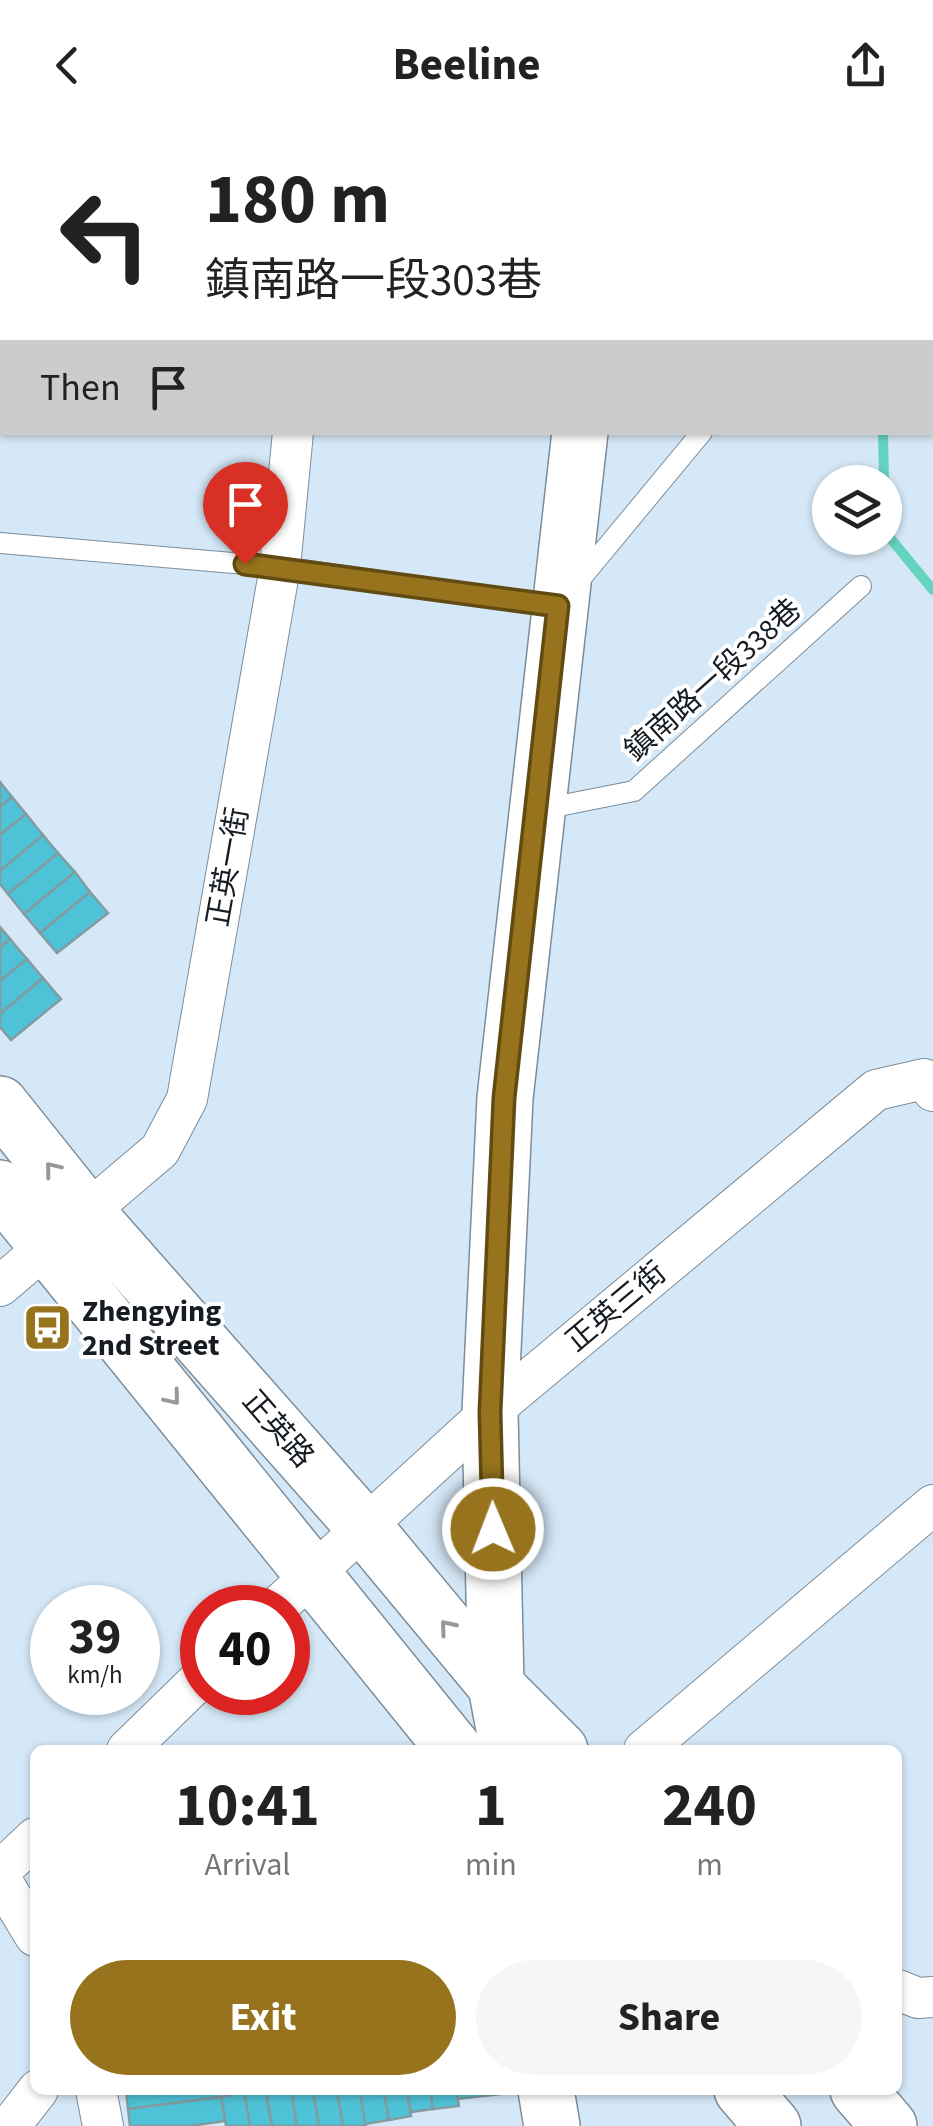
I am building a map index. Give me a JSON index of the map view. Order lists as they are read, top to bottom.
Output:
{
  "streets": {
    "street": ["正英一街", "正英三街", "正英路"],
    "lane": ["鎮南路一段338巷"]
  },
  "crossings": [
    ["正英一街", "正英路"],
    ["正英三街", "正英路"]
  ],
  "places": {
    "bus stop": ["Zhengying 2nd Street"]
  },
  "page": {
    "header": "Beeline",
    "turn": ["180 m", "鎮南路一段303巷"],
    "then": "Then",
    "speed": "39 km/h",
    "limit": "40",
    "eta": [
      "10:41",
      "Arrival",
      "1",
      "min",
      "240",
      "m"
    ],
    "buttons": ["Exit", "Share"]
  }
}
